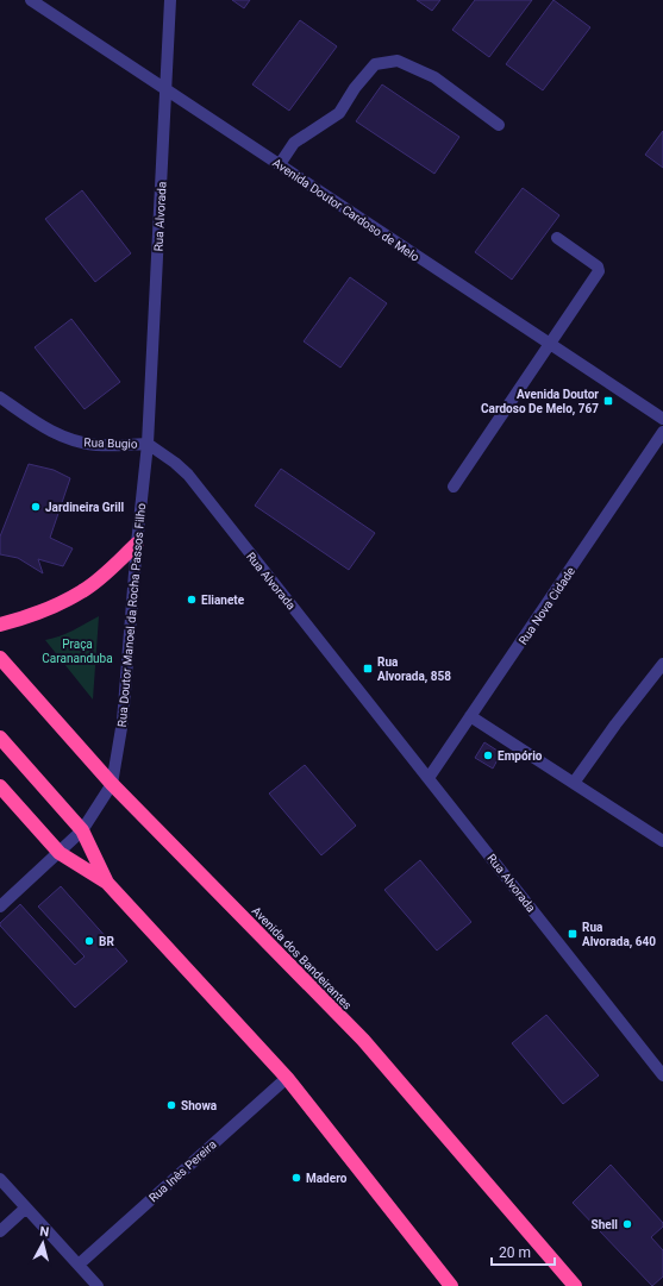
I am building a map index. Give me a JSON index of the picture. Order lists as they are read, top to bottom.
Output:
{
  "streets": {
    "highway": ["Avenida dos Bandeirantes"],
    "street": [
      "Avenida Doutor Cardoso de Melo",
      "Rua Alvorada",
      "Rua Bugio",
      "Rua Nova Cidade",
      "Rua Doutor Manoel da Rocha Passos Filho",
      "Rua Inês Pereira"
    ]
  },
  "crossings": [
    ["Avenida Doutor Cardoso de Melo", "Rua Alvorada"],
    ["Rua Alvorada", "Rua Bugio"],
    ["Rua Alvorada", "Rua Nova Cidade"],
    ["Rua Alvorada", "Rua Doutor Manoel da Rocha Passos Filho"],
    ["Rua Bugio", "Rua Doutor Manoel da Rocha Passos Filho"],
    ["Rua Doutor Manoel da Rocha Passos Filho", "Avenida dos Bandeirantes"]
  ],
  "parks": ["Praça Carananduba"],
  "places": {
    "transit": ["Avenida Doutor Cardoso De Melo, 767", "Rua Alvorada, 858", "Rua Alvorada, 640"],
    "other": [
      "Jardineira Grill",
      "Elianete",
      "Empório",
      "BR",
      "Showa",
      "Madero",
      "Shell"
    ]
  },
  "scale_bar": "20 m",
  "north": "top"
}
